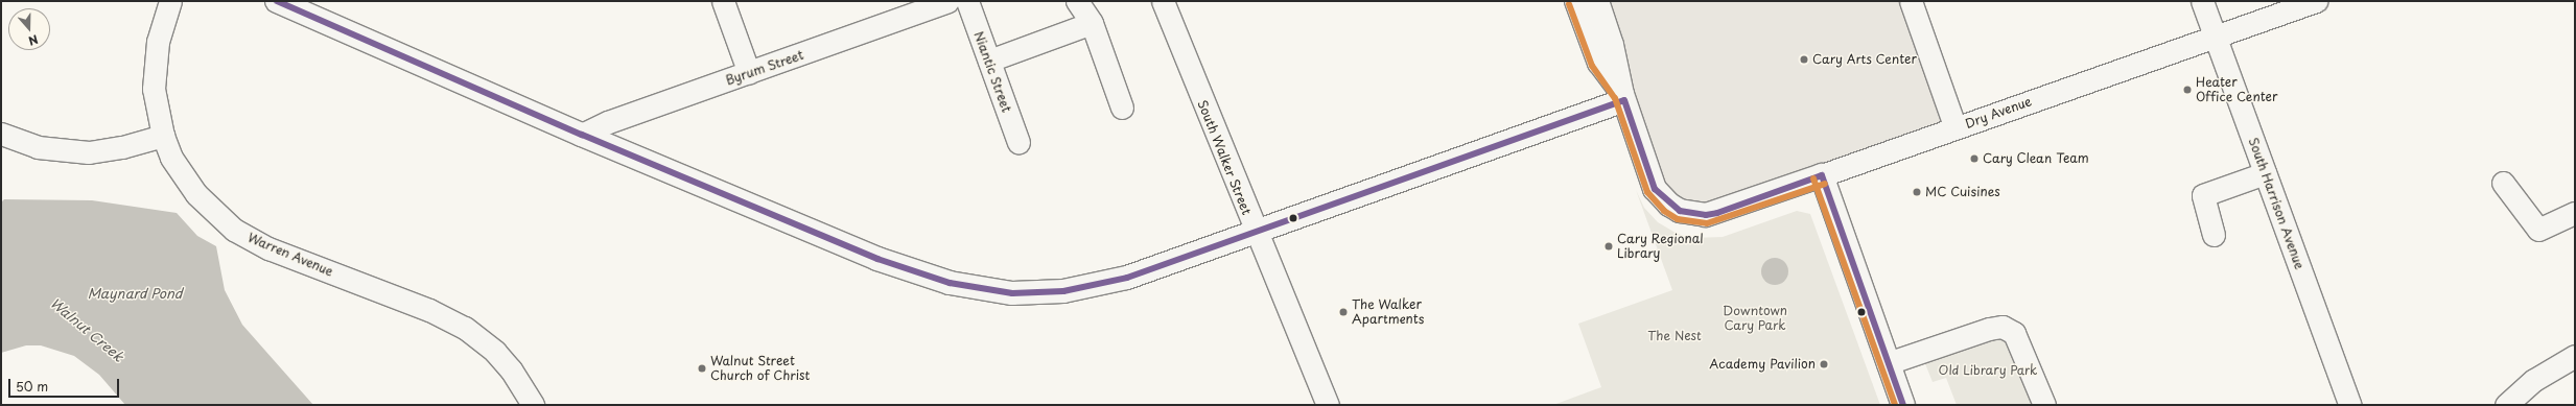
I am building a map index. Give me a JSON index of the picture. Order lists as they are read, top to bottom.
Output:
{
  "streets": {
    "main road": ["Dry Avenue"],
    "street": [
      "Byrum Street",
      "Niantic Street",
      "South Walker Street",
      "South Harrison Avenue",
      "Warren Avenue"
    ]
  },
  "crossings": [
    ["Dry Avenue", "South Harrison Avenue"]
  ],
  "water": ["Maynard Pond", "Walnut Creek"],
  "parks": ["Downtown Cary Park", "The Nest", "Old Library Park"],
  "places": [
    "Cary Arts Center",
    "Heater Office Center",
    "Cary Clean Team",
    "MC Cuisines",
    "Cary Regional Library",
    "The Walker Apartments",
    "Academy Pavilion",
    "Walnut Street Church of Christ"
  ],
  "scale_bar": "50 m",
  "north": "bottom"
}
